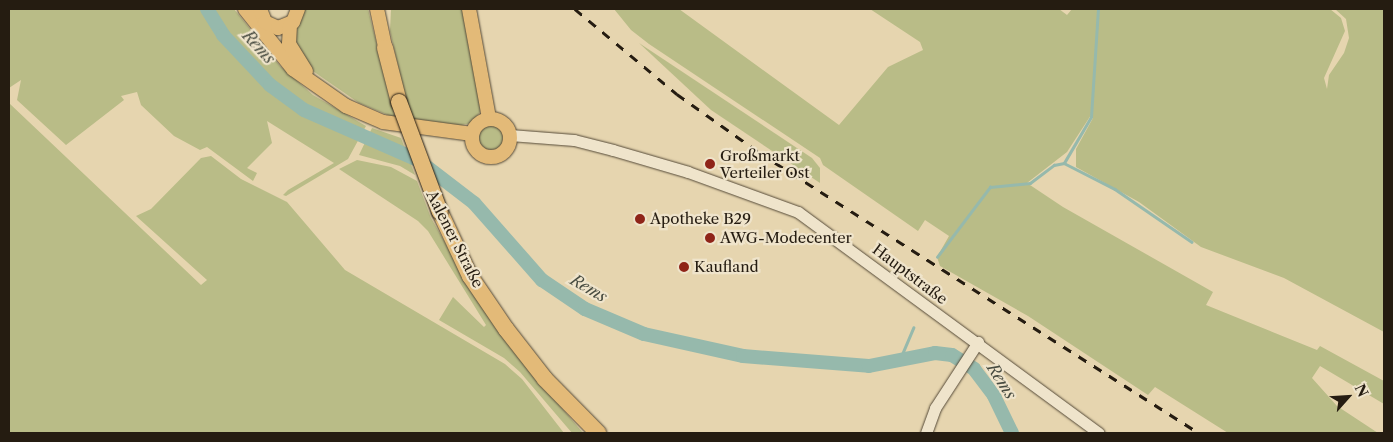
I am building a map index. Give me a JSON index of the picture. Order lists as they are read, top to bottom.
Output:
{
  "streets": {
    "highway": ["Aalener Straße"],
    "street": ["Hauptstraße"]
  },
  "water": ["Rems"],
  "places": [
    "Großmarkt Verteiler Ost",
    "Apotheke B29",
    "AWG-Modecenter",
    "Kaufland"
  ],
  "north": "top right"
}
